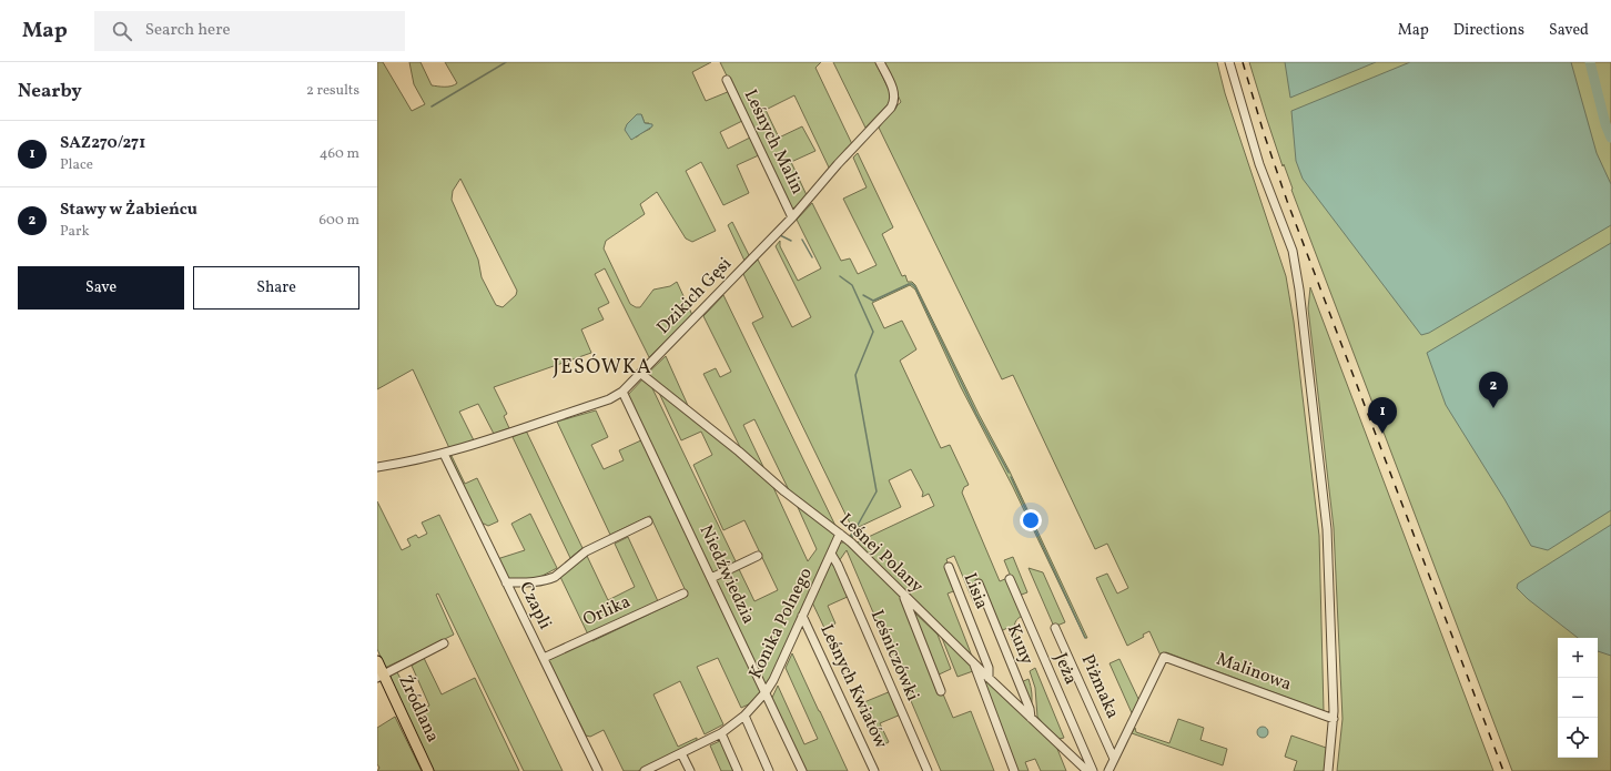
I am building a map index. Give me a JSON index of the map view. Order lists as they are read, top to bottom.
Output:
{
  "streets": {
    "main road": ["Źródlana"],
    "street": [
      "Leśnych Malin",
      "Dzikich Gęsi",
      "Leśnej Polany",
      "Niedźwiedzia",
      "Lisia",
      "Czapli",
      "Orlika",
      "Konika Polnego",
      "Kuny",
      "Leśniczówki",
      "Jeża",
      "Malinowa",
      "Leśnych Kwiatów",
      "Piżmaka"
    ]
  },
  "crossings": [
    ["Leśnych Malin", "Dzikich Gęsi"],
    ["Dzikich Gęsi", "Leśnej Polany"],
    ["Dzikich Gęsi", "Niedźwiedzia"],
    ["Dzikich Gęsi", "Czapli"],
    ["Leśnej Polany", "Lisia"],
    ["Leśnej Polany", "Konika Polnego"],
    ["Leśnej Polany", "Kuny"],
    ["Niedźwiedzia", "Konika Polnego"],
    ["Czapli", "Orlika"],
    ["Konika Polnego", "Leśniczówki"],
    ["Konika Polnego", "Leśnych Kwiatów"],
    ["Malinowa", "Piżmaka"]
  ],
  "districts": ["JESÓWKA"],
  "page": {
    "header": "Map",
    "search": "Search here",
    "nav": ["Map", "Directions", "Saved"],
    "heading": ["Nearby", "2 results"],
    "list": [
      {
        "mark": "1",
        "name": "SAZ270/271",
        "note": "Place",
        "value": "460 m"
      },
      {
        "mark": "2",
        "name": "Stawy w Żabieńcu",
        "note": "Park",
        "value": "600 m"
      }
    ],
    "buttons": ["Save", "Share"],
    "pins": ["2", "1"],
    "map_buttons": ["+", "−"]
  }
}
